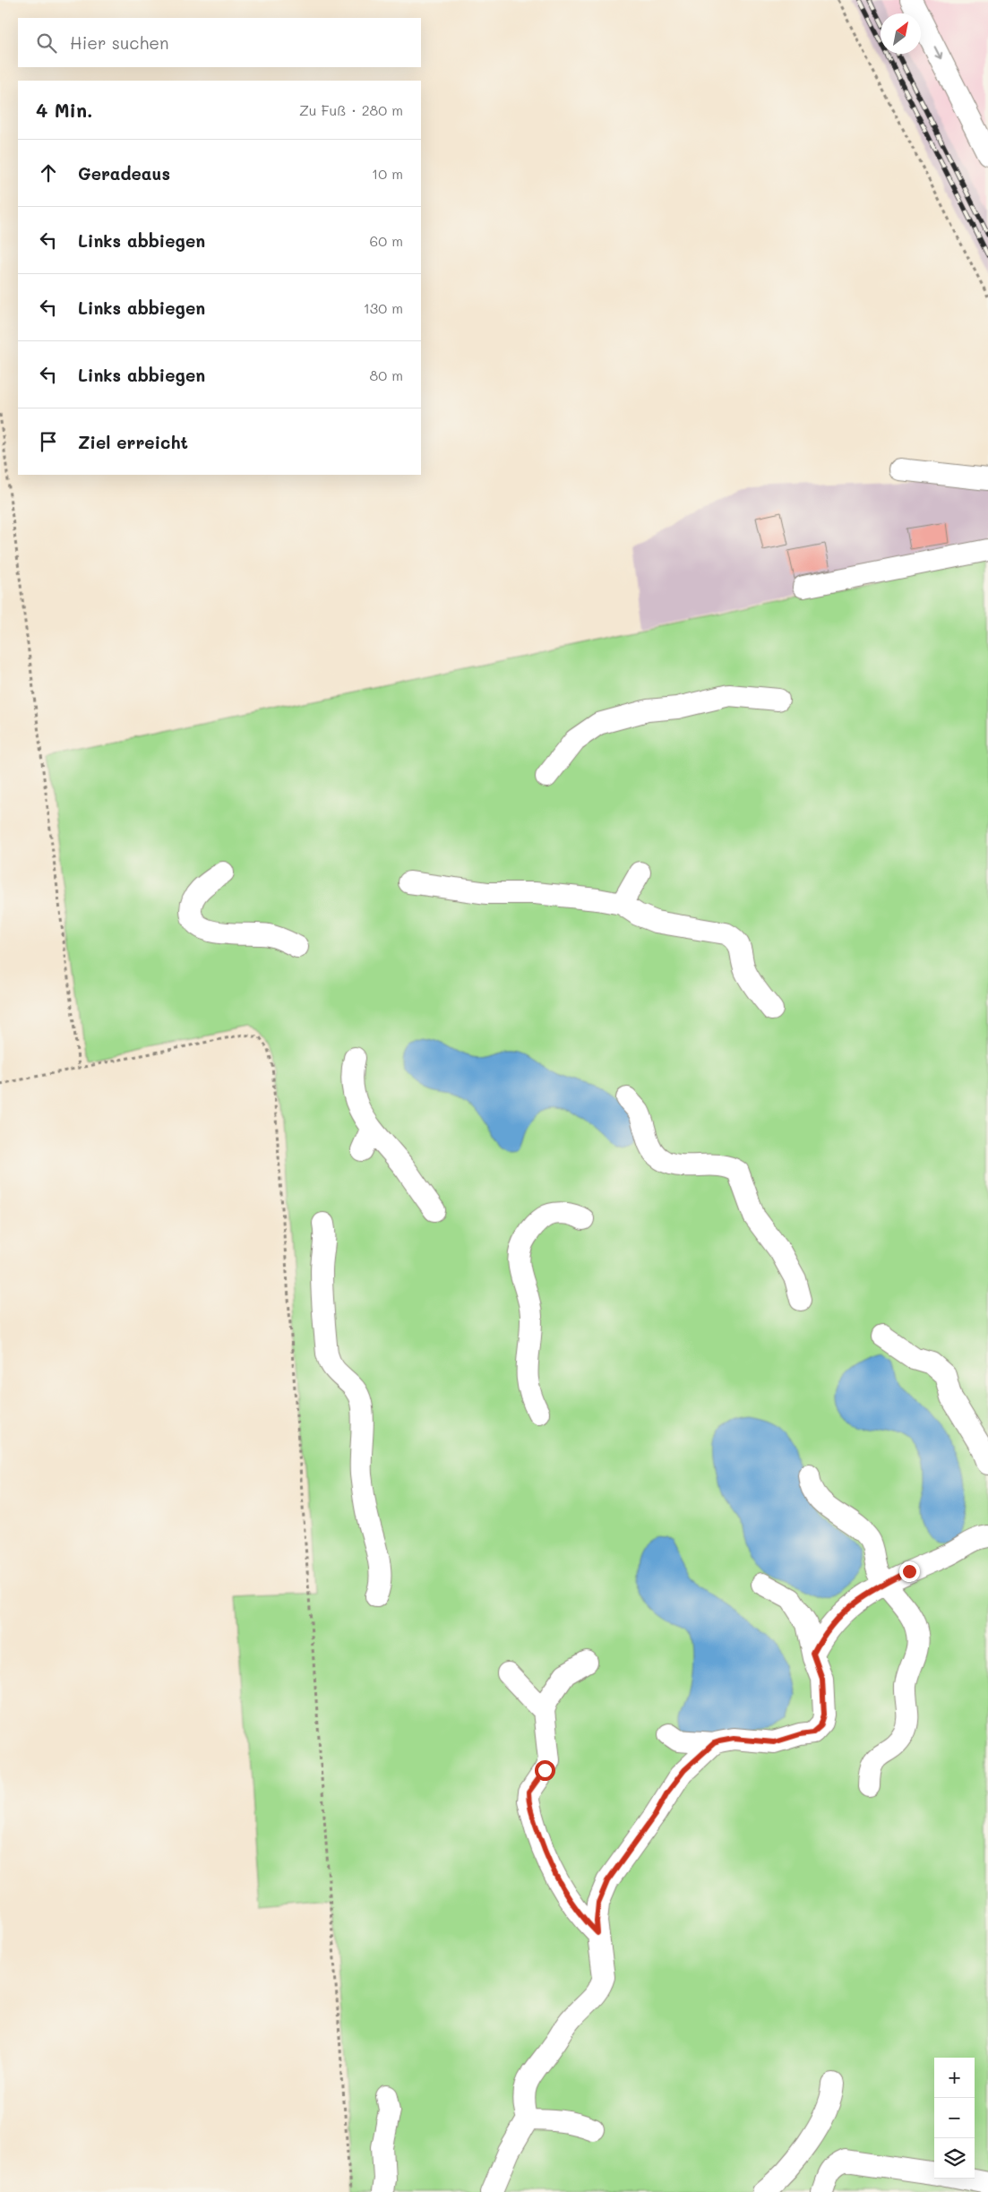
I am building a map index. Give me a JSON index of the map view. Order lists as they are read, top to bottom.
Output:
{
  "north": "top right",
  "page": {
    "search": "Hier suchen",
    "heading": ["4 Min.", "Zu Fuß · 280 m"],
    "list": [
      ["Geradeaus", "10 m"],
      ["Links abbiegen", "60 m"],
      ["Links abbiegen", "130 m"],
      ["Links abbiegen", "80 m"],
      "Ziel erreicht"
    ],
    "map_buttons": ["+", "−"]
  }
}
